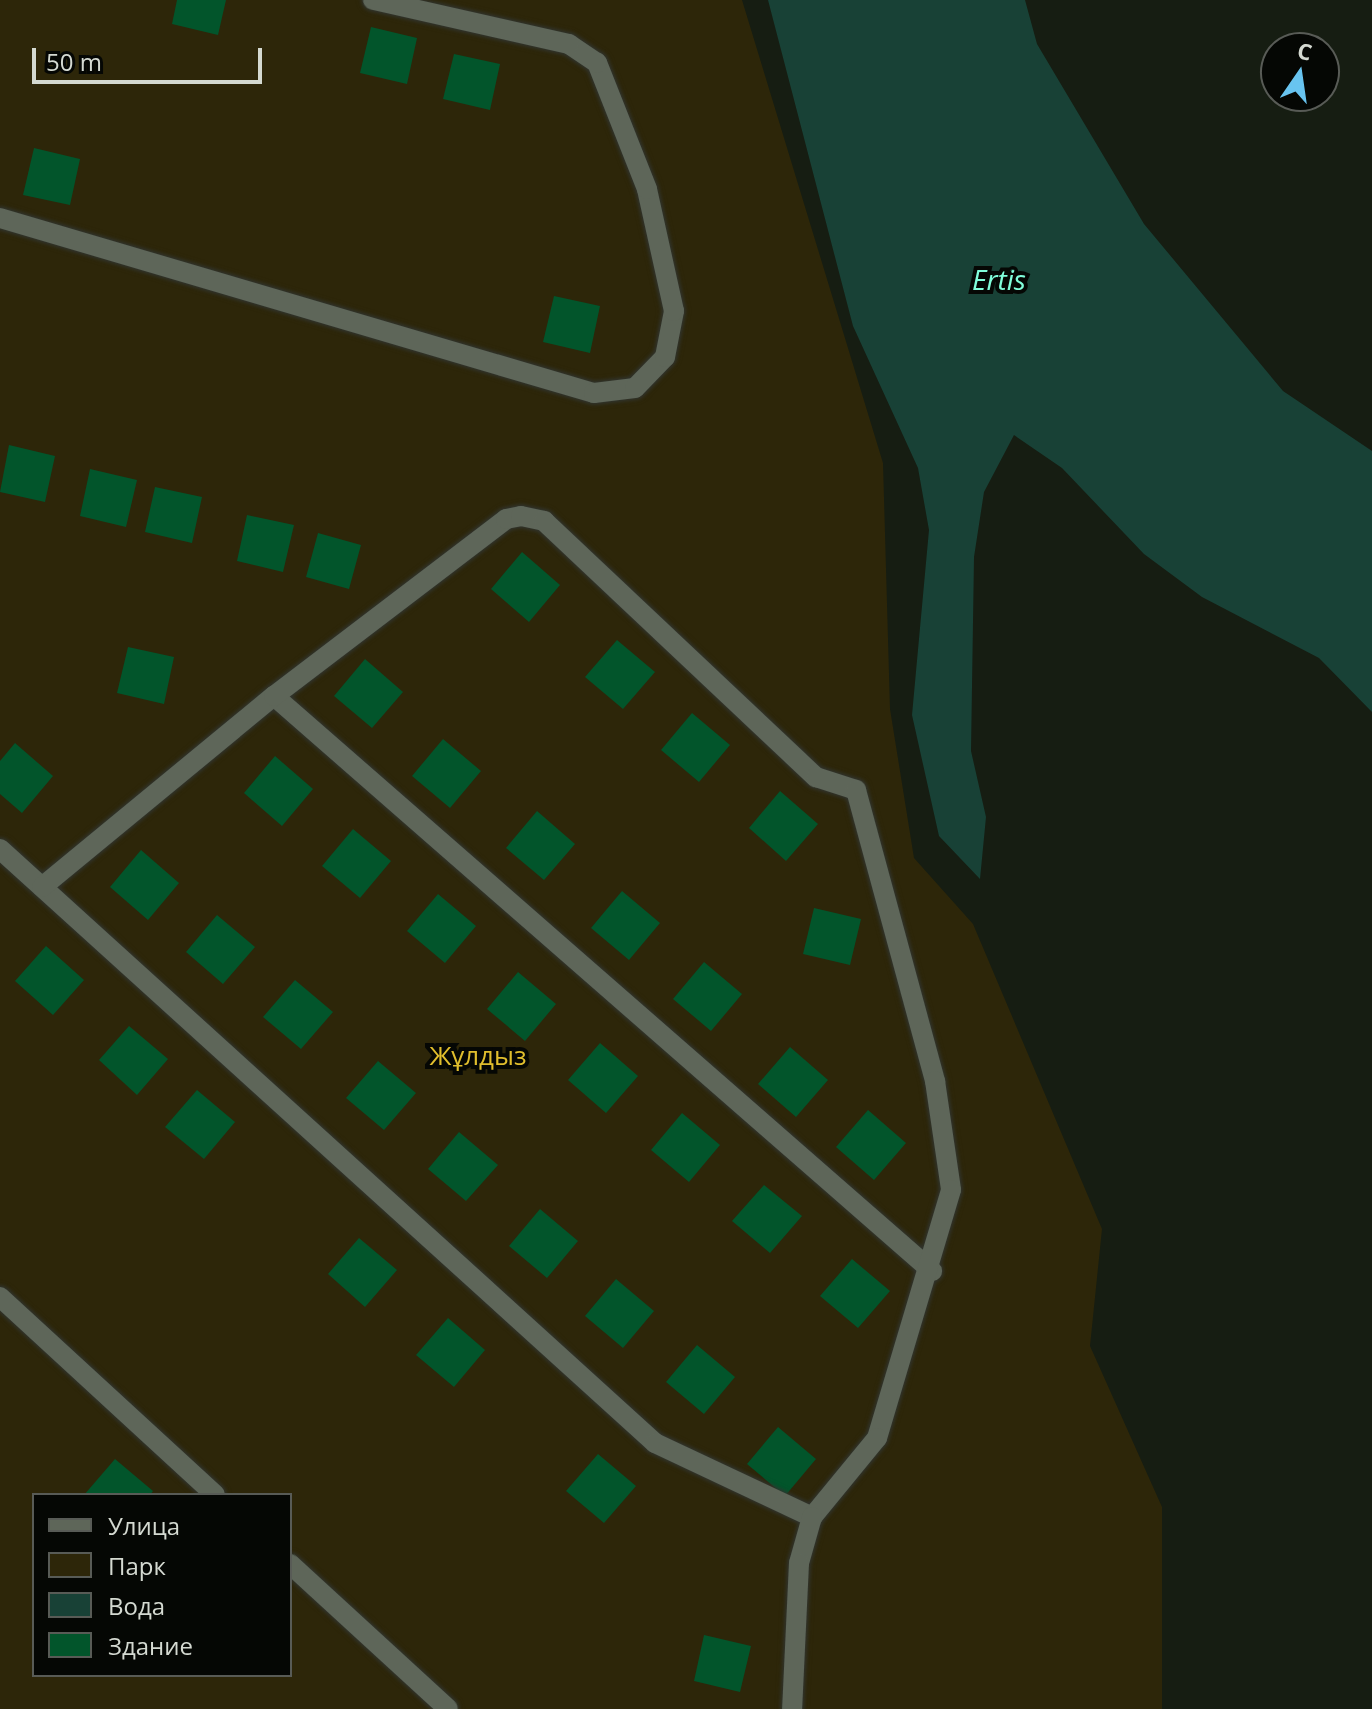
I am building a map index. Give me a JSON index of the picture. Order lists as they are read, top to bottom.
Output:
{
  "water": ["Ertis"],
  "parks": ["Жұлдыз"],
  "legend": [
    "Улица",
    "Парк",
    "Вода",
    "Здание"
  ],
  "scale_bar": "50 m",
  "north": "top"
}
